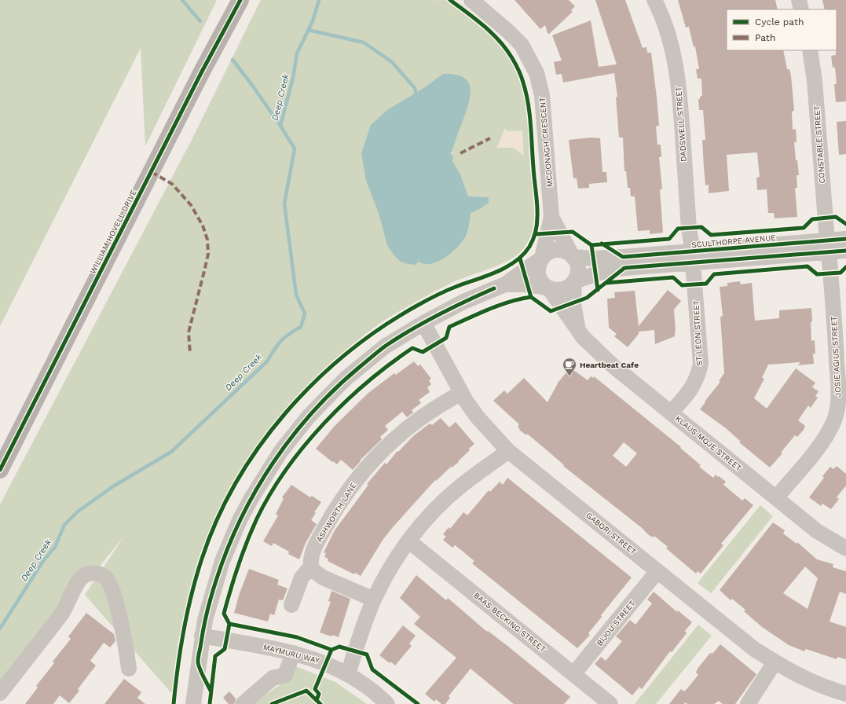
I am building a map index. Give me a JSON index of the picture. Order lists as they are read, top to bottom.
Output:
{
  "streets": {
    "main road": ["WILLIAM HOVELL DRIVE"],
    "street": [
      "DADSWELL STREET",
      "MCDONAGH CRESCENT",
      "CONSTABLE STREET",
      "SCULTHORPE AVENUE",
      "ST LEON STREET",
      "JOSIE AGIUS STREET",
      "KLAUS MOJE STREET",
      "ASHWORTH LANE",
      "GABORI STREET",
      "BAAS BECKING STREET",
      "BIJOU STREET",
      "MAYMURU WAY"
    ]
  },
  "crossings": [
    ["DADSWELL STREET", "SCULTHORPE AVENUE"],
    ["DADSWELL STREET", "ST LEON STREET"],
    ["MCDONAGH CRESCENT", "SCULTHORPE AVENUE"],
    ["MCDONAGH CRESCENT", "KLAUS MOJE STREET"],
    ["CONSTABLE STREET", "SCULTHORPE AVENUE"],
    ["CONSTABLE STREET", "JOSIE AGIUS STREET"],
    ["SCULTHORPE AVENUE", "ST LEON STREET"],
    ["SCULTHORPE AVENUE", "JOSIE AGIUS STREET"],
    ["SCULTHORPE AVENUE", "KLAUS MOJE STREET"],
    ["ST LEON STREET", "KLAUS MOJE STREET"],
    ["JOSIE AGIUS STREET", "KLAUS MOJE STREET"],
    ["ASHWORTH LANE", "GABORI STREET"],
    ["GABORI STREET", "BIJOU STREET"],
    ["BAAS BECKING STREET", "BIJOU STREET"]
  ],
  "water": ["Deep Creek"],
  "places": {
    "cafe": ["Heartbeat Cafe"]
  },
  "legend": ["Cycle path", "Path"]
}
